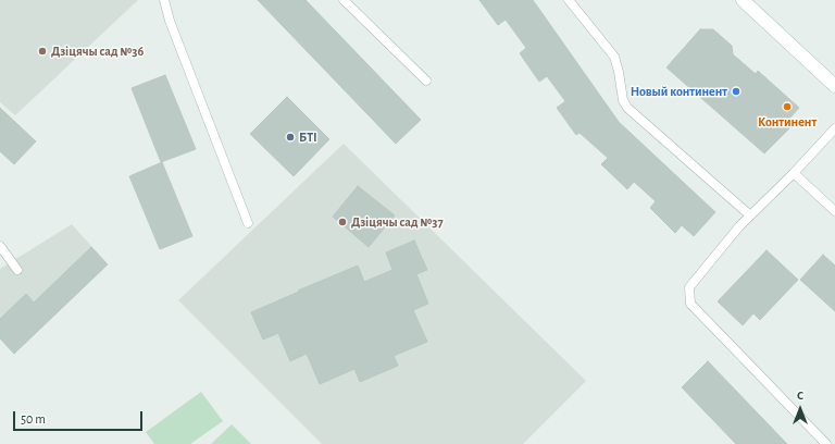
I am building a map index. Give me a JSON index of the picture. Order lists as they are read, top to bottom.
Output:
{
  "places": [
    "Дзіцячы сад №36",
    "Новый континент",
    "Континент",
    "БТІ",
    "Дзіцячы сад №37"
  ],
  "scale_bar": "50 m",
  "north": "top"
}
